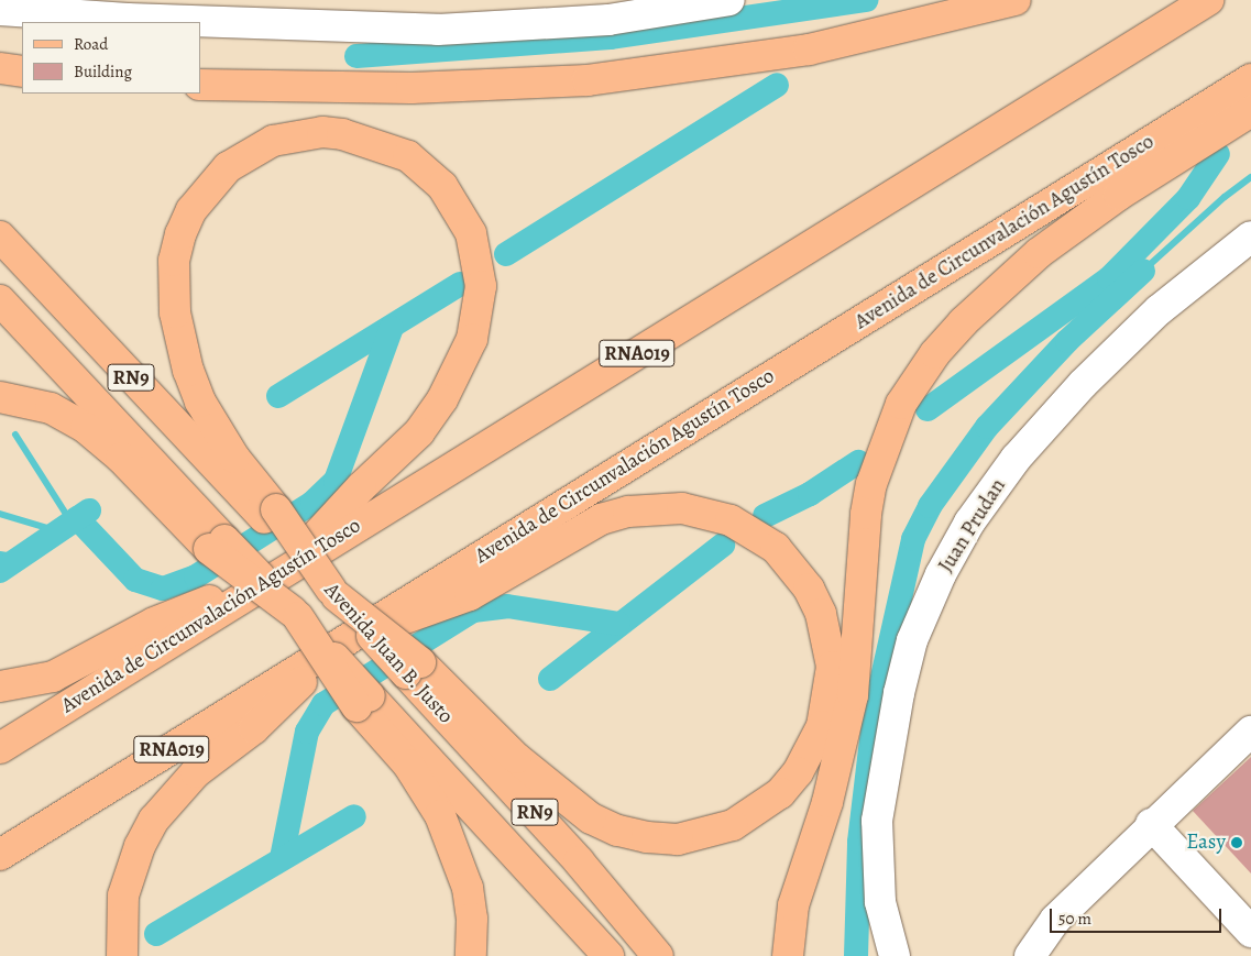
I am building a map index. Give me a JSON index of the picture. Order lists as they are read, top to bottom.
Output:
{
  "streets": {
    "main road": [
      "Avenida de Circunvalación Agustín Tosco",
      "RNA019",
      "RN9",
      "Avenida Juan B. Justo"
    ],
    "street": ["Juan Prudan"]
  },
  "places": ["Easy"],
  "legend": ["Road", "Building"],
  "scale_bar": "50 m"
}
